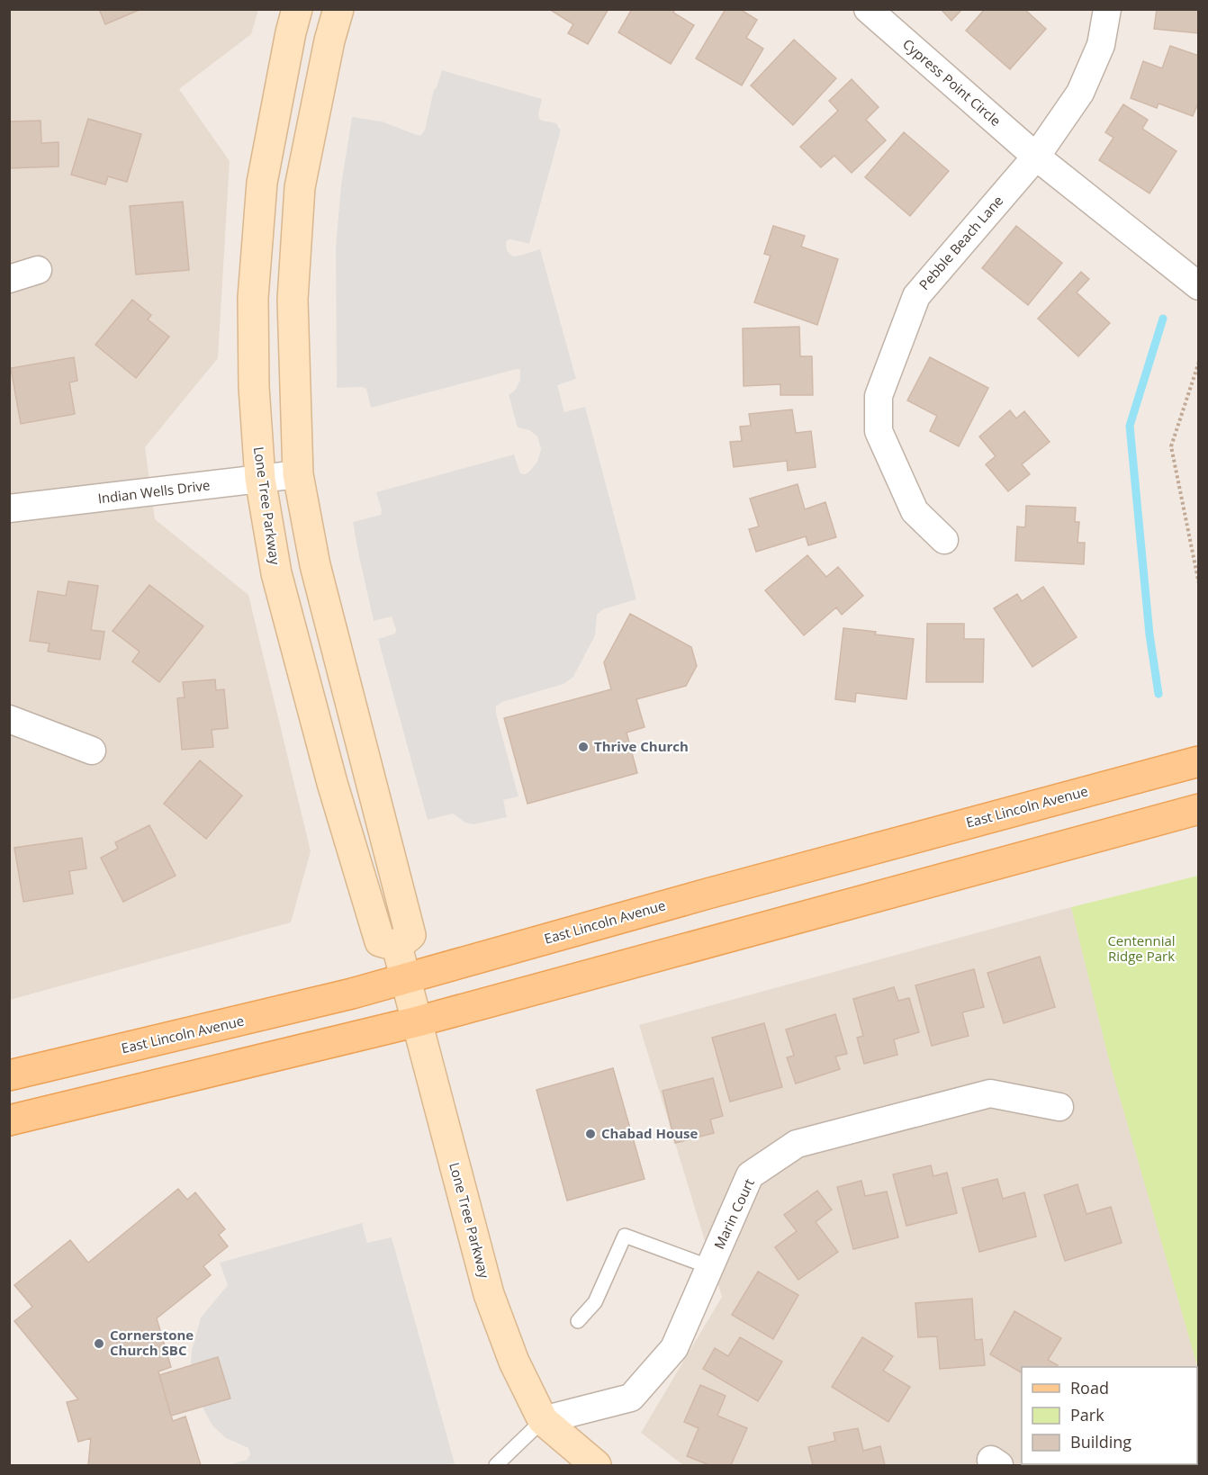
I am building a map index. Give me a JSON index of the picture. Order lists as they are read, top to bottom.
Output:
{
  "streets": {
    "main road": ["East Lincoln Avenue"],
    "street": [
      "Cypress Point Circle",
      "Pebble Beach Lane",
      "Indian Wells Drive",
      "Lone Tree Parkway",
      "Marin Court"
    ]
  },
  "crossings": [
    ["Cypress Point Circle", "Pebble Beach Lane"],
    ["Indian Wells Drive", "Lone Tree Parkway"],
    ["Lone Tree Parkway", "East Lincoln Avenue"],
    ["Lone Tree Parkway", "Marin Court"]
  ],
  "parks": ["Centennial Ridge Park"],
  "places": ["Thrive Church", "Chabad House", "Cornerstone Church SBC"],
  "legend": ["Road", "Park", "Building"]
}
